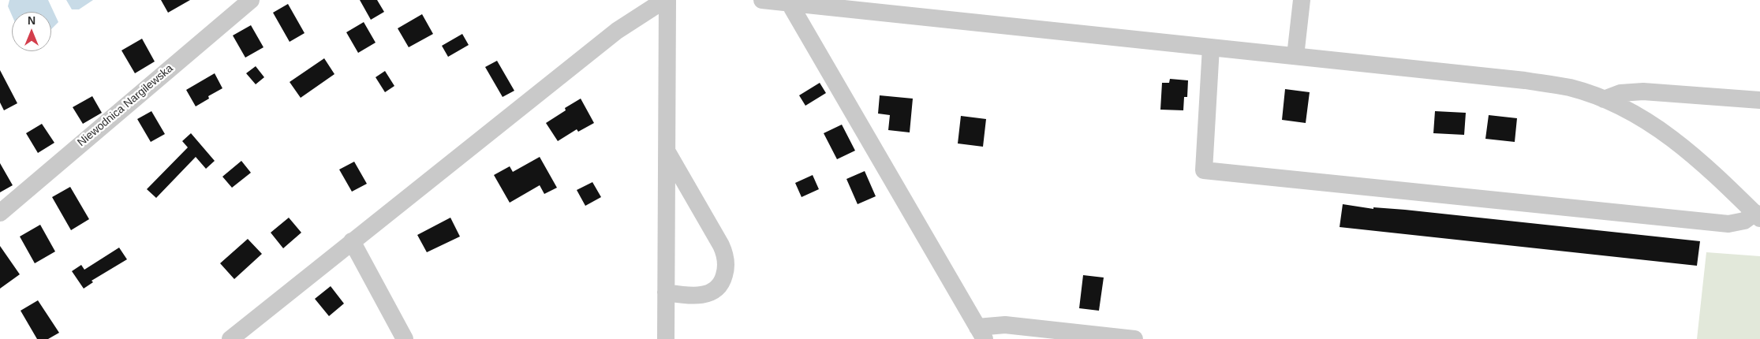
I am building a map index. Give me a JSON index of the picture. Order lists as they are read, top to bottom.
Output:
{
  "streets": {
    "street": ["Niewodnica Nargilewska"]
  },
  "north": "top"
}
